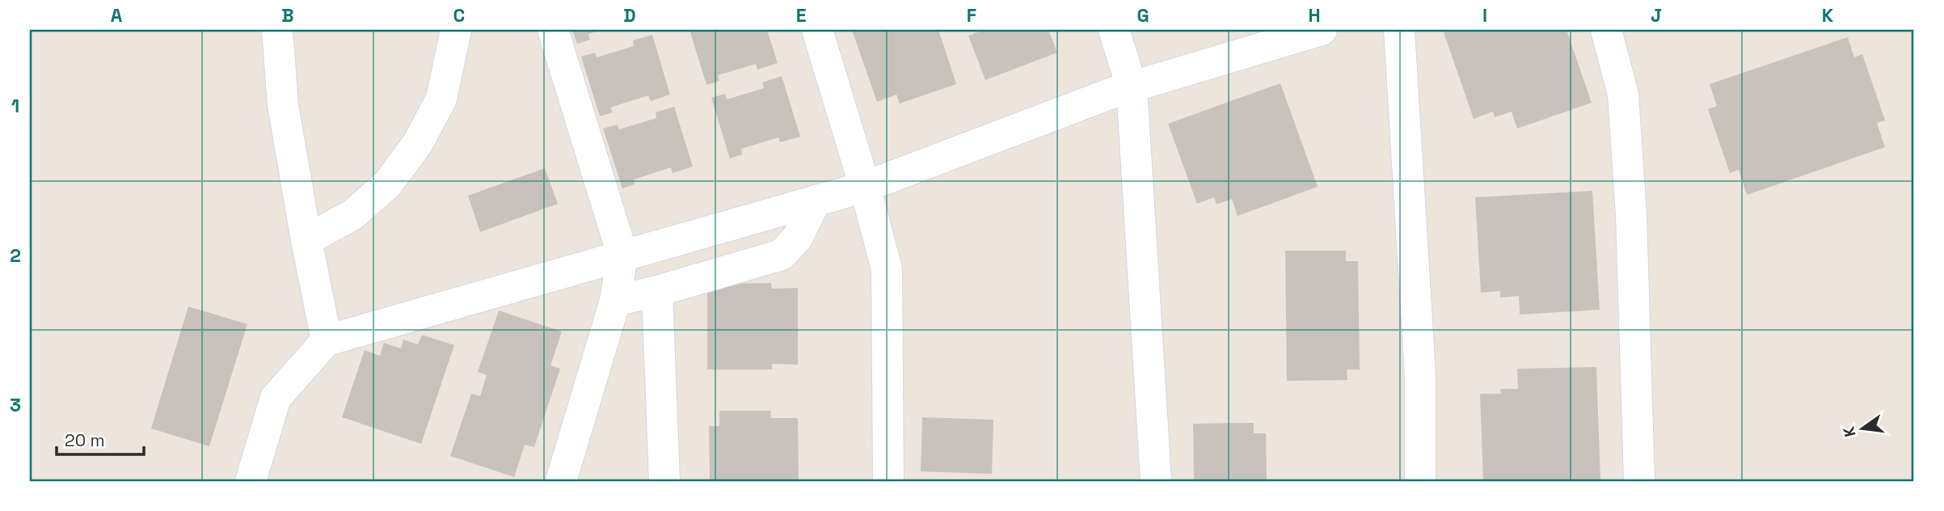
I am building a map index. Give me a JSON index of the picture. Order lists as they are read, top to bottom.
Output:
{
  "scale_bar": "20 m",
  "north": "left",
  "grid": {
    "columns": [
      "A",
      "B",
      "C",
      "D",
      "E",
      "F",
      "G",
      "H",
      "I",
      "J",
      "K"
    ],
    "rows": ["1", "2", "3"]
  }
}
